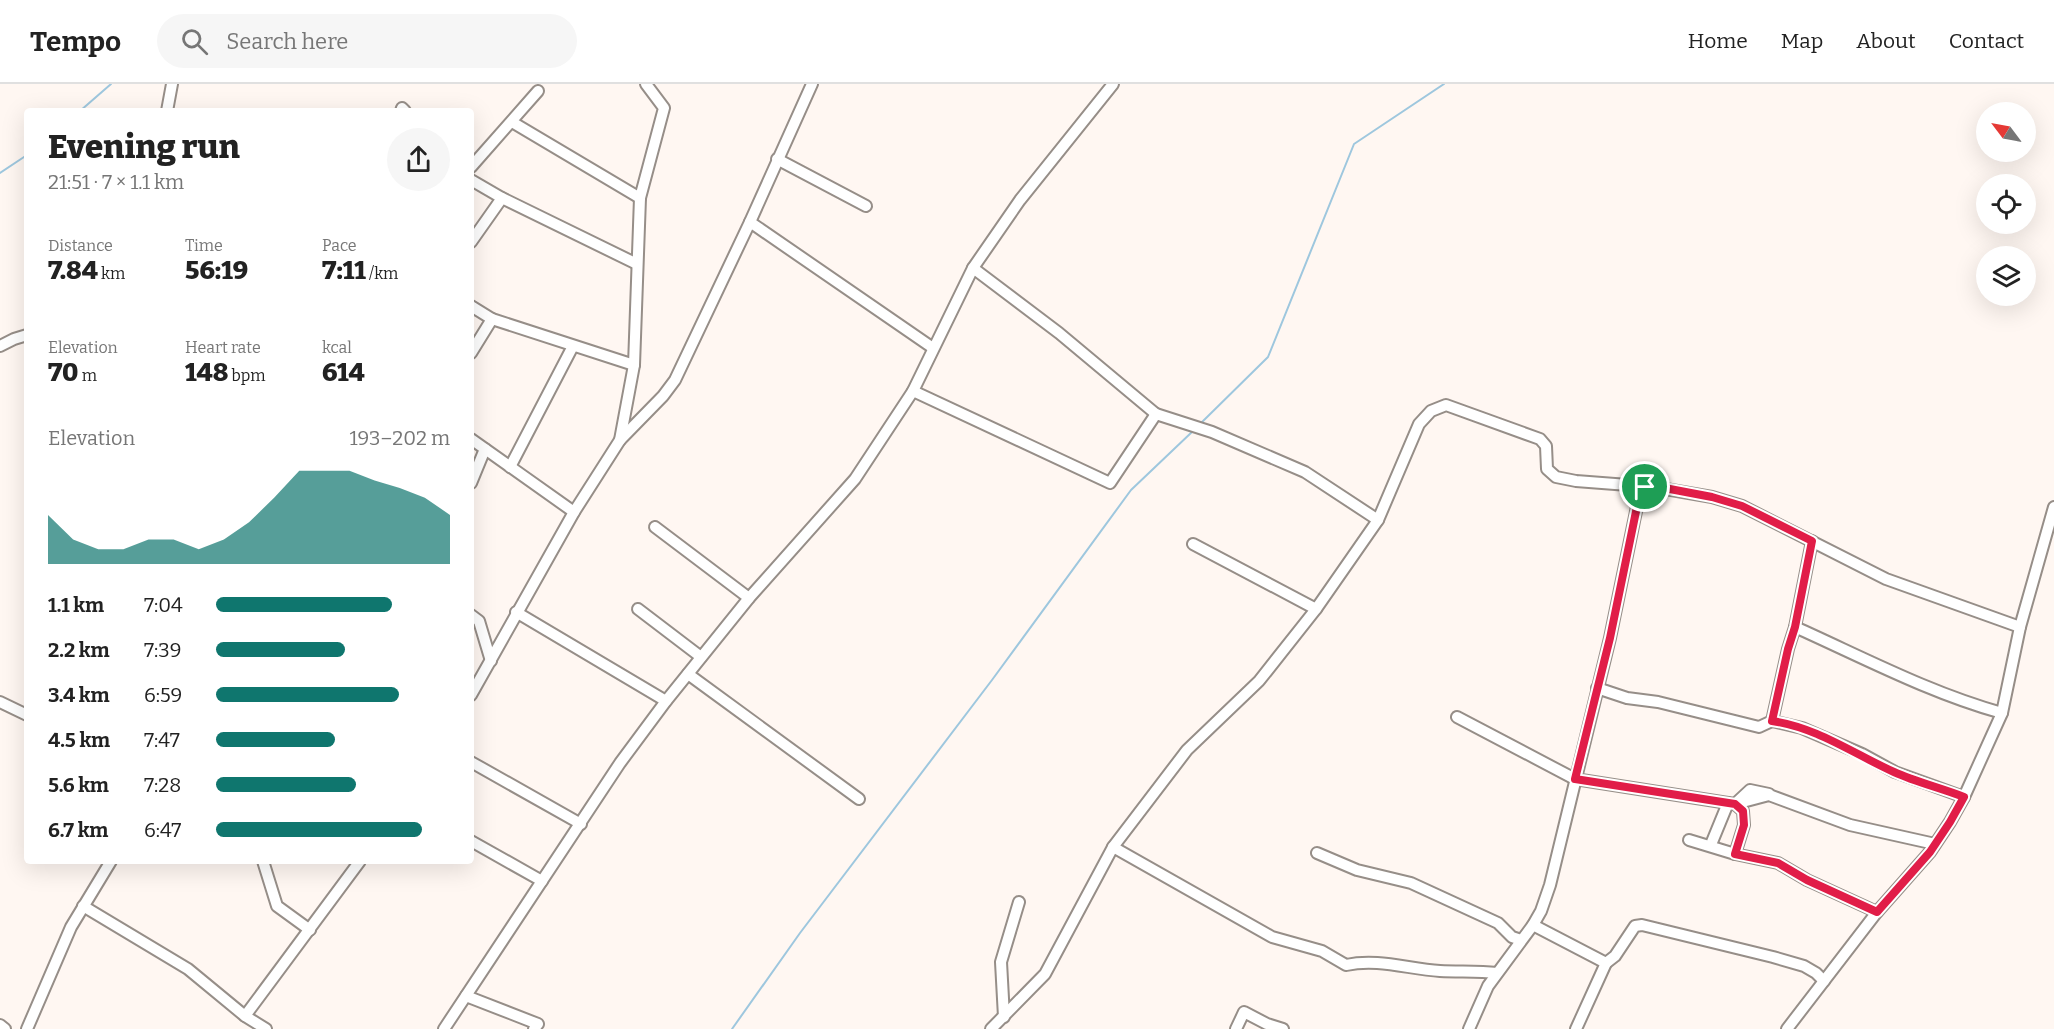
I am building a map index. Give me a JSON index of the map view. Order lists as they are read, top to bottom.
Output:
{
  "north": "top left",
  "page": {
    "header": "Tempo",
    "search": "Search here",
    "nav": [
      "Home",
      "Map",
      "About",
      "Contact"
    ],
    "heading": ["Evening run", "21:51 · 7 × 1.1 km"],
    "stats": [
      ["Distance", "7.84 km"],
      ["Time", "56:19"],
      ["Pace", "7:11 /km"],
      ["Elevation", "70 m"],
      ["Heart rate", "148 bpm"],
      ["kcal", "614"]
    ],
    "chart": ["Elevation", "193–202 m"],
    "list": [
      {
        "name": "1.1 km",
        "note": "7:04"
      },
      {
        "name": "2.2 km",
        "note": "7:39"
      },
      {
        "name": "3.4 km",
        "note": "6:59"
      },
      {
        "name": "4.5 km",
        "note": "7:47"
      },
      {
        "name": "5.6 km",
        "note": "7:28"
      },
      {
        "name": "6.7 km",
        "note": "6:47"
      }
    ]
  }
}
